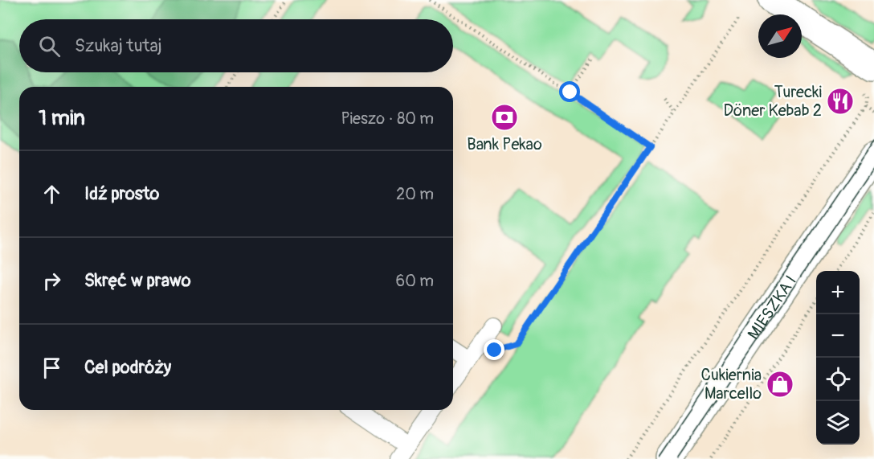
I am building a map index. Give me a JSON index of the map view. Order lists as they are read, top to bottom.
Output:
{
  "streets": {
    "street": ["MIESZKA I"]
  },
  "places": {
    "restaurant": ["Turecki Döner Kebab 2"],
    "bank": ["Bank Pekao"],
    "shop": ["Cukiernia Marcello"]
  },
  "north": "top right",
  "page": {
    "search": "Szukaj tutaj",
    "heading": ["1 min", "Pieszo · 80 m"],
    "list": [
      ["Idź prosto", "20 m"],
      ["Skręć w prawo", "60 m"],
      "Cel podróży"
    ],
    "map_buttons": ["+", "−"]
  }
}
